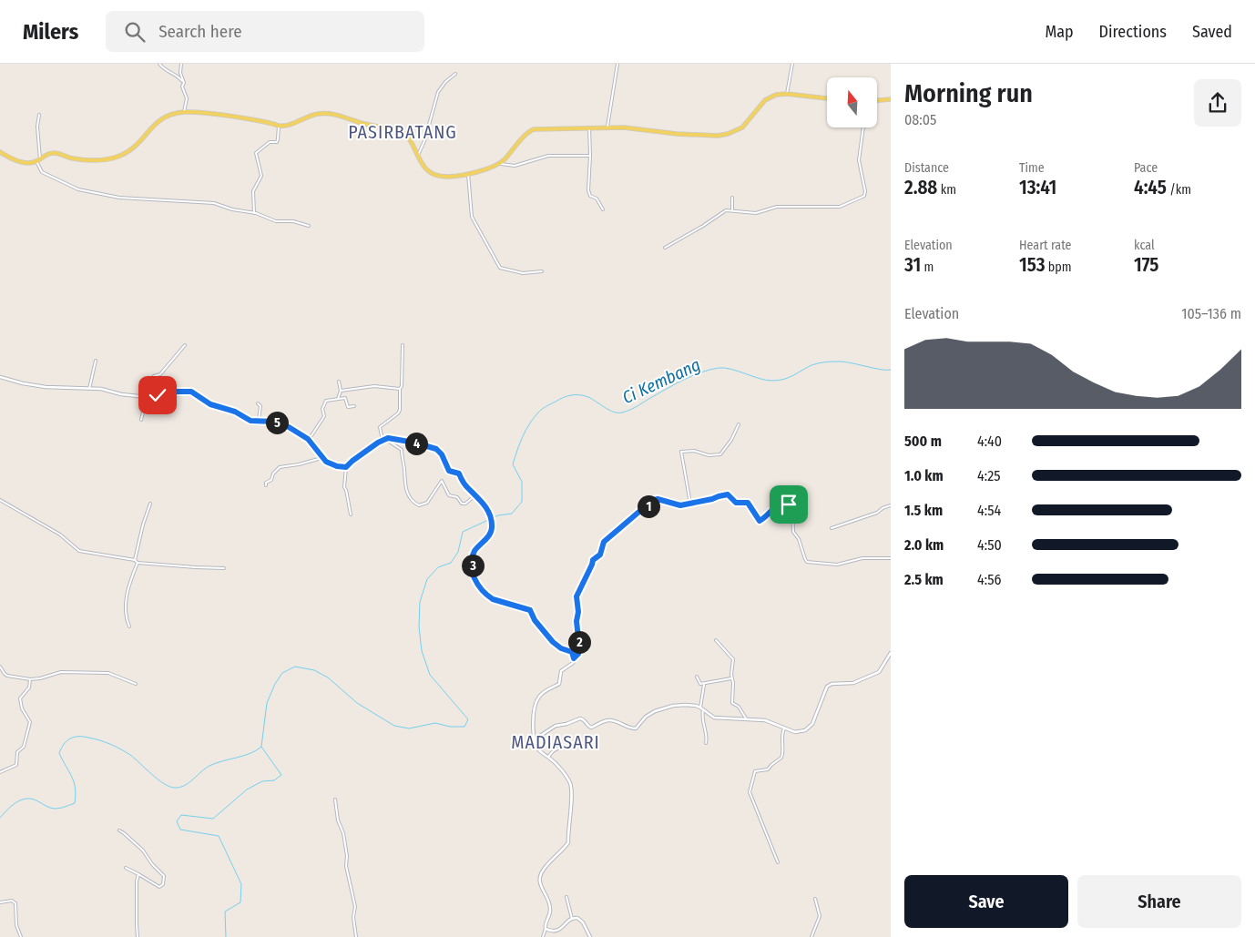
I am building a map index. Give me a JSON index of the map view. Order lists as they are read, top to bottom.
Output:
{
  "districts": ["PASIRBATANG", "MADIASARI"],
  "water": ["Ci Kembang"],
  "north": "top",
  "page": {
    "header": "Milers",
    "search": "Search here",
    "nav": ["Map", "Directions", "Saved"],
    "heading": ["Morning run", "08:05"],
    "stats": [
      ["Distance", "2.88 km"],
      ["Time", "13:41"],
      ["Pace", "4:45 /km"],
      ["Elevation", "31 m"],
      ["Heart rate", "153 bpm"],
      ["kcal", "175"]
    ],
    "chart": ["Elevation", "105–136 m"],
    "pins": [
      "5",
      "4",
      "1",
      "3",
      "2"
    ],
    "list": [
      {
        "name": "500 m",
        "note": "4:40"
      },
      {
        "name": "1.0 km",
        "note": "4:25"
      },
      {
        "name": "1.5 km",
        "note": "4:54"
      },
      {
        "name": "2.0 km",
        "note": "4:50"
      },
      {
        "name": "2.5 km",
        "note": "4:56"
      }
    ],
    "buttons": ["Save", "Share"]
  }
}
